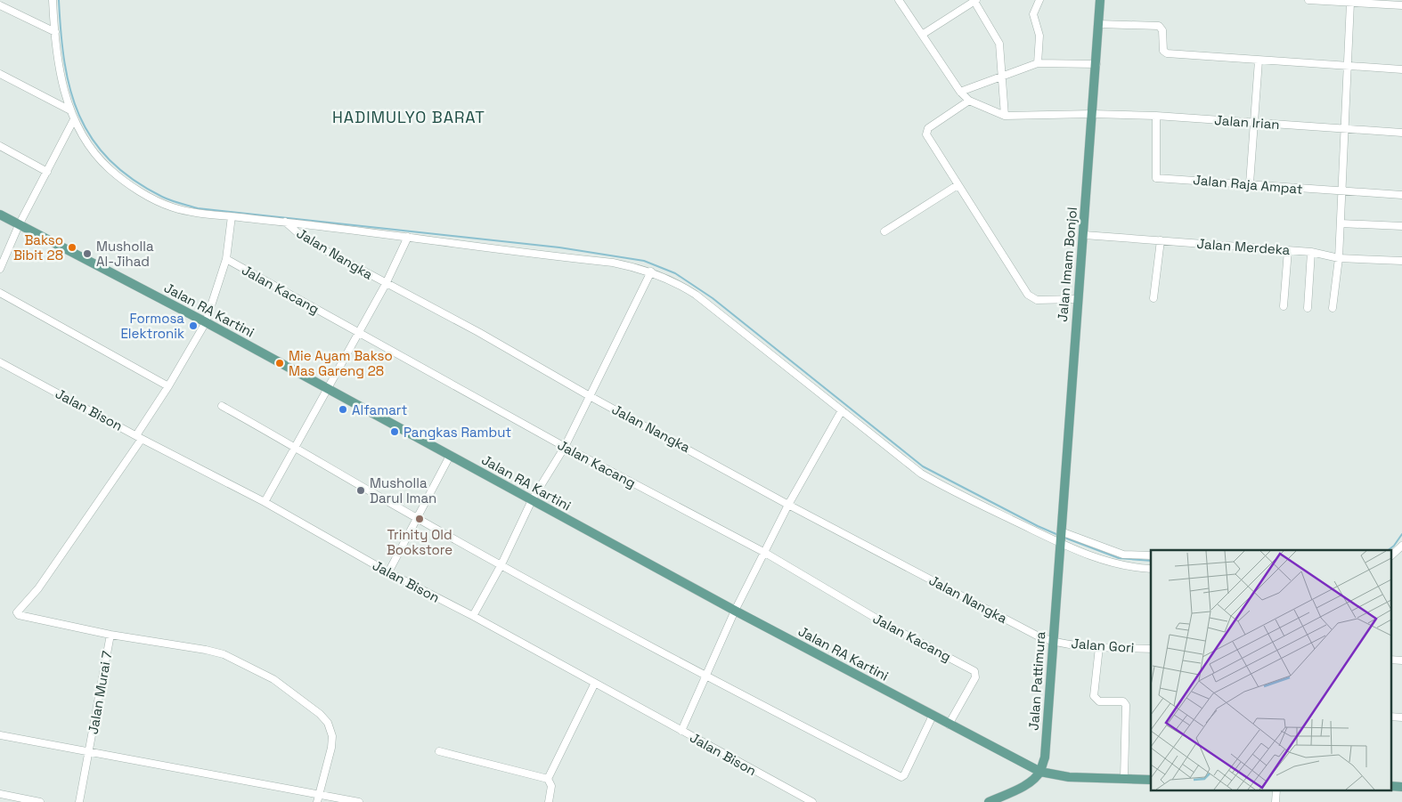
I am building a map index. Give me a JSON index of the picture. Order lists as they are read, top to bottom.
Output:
{
  "streets": {
    "main road": ["Jalan Imam Bonjol", "Jalan RA Kartini", "Jalan Pattimura"],
    "street": [
      "Jalan Irian",
      "Jalan Raja Ampat",
      "Jalan Merdeka",
      "Jalan Nangka",
      "Jalan Kacang",
      "Jalan Bison",
      "Jalan Gori",
      "Jalan Murai 7"
    ]
  },
  "crossings": [
    ["Jalan Irian", "Jalan Raja Ampat"],
    ["Jalan Irian", "Jalan Imam Bonjol"],
    ["Jalan Merdeka", "Jalan Imam Bonjol"],
    ["Jalan Nangka", "Jalan Gori"],
    ["Jalan Nangka", "Jalan Pattimura"],
    ["Jalan Imam Bonjol", "Jalan Pattimura"],
    ["Jalan Kacang", "Jalan RA Kartini"],
    ["Jalan RA Kartini", "Jalan Pattimura"],
    ["Jalan Gori", "Jalan Pattimura"]
  ],
  "districts": ["HADIMULYO BARAT"],
  "places": [
    "Bakso Bibit 28",
    "Musholla Al-Jihad",
    "Formosa Elektronik",
    "Mie Ayam Bakso Mas Gareng 28",
    "Alfamart",
    "Pangkas Rambut",
    "Musholla Darul Iman",
    "Trinity Old Bookstore"
  ]
}
